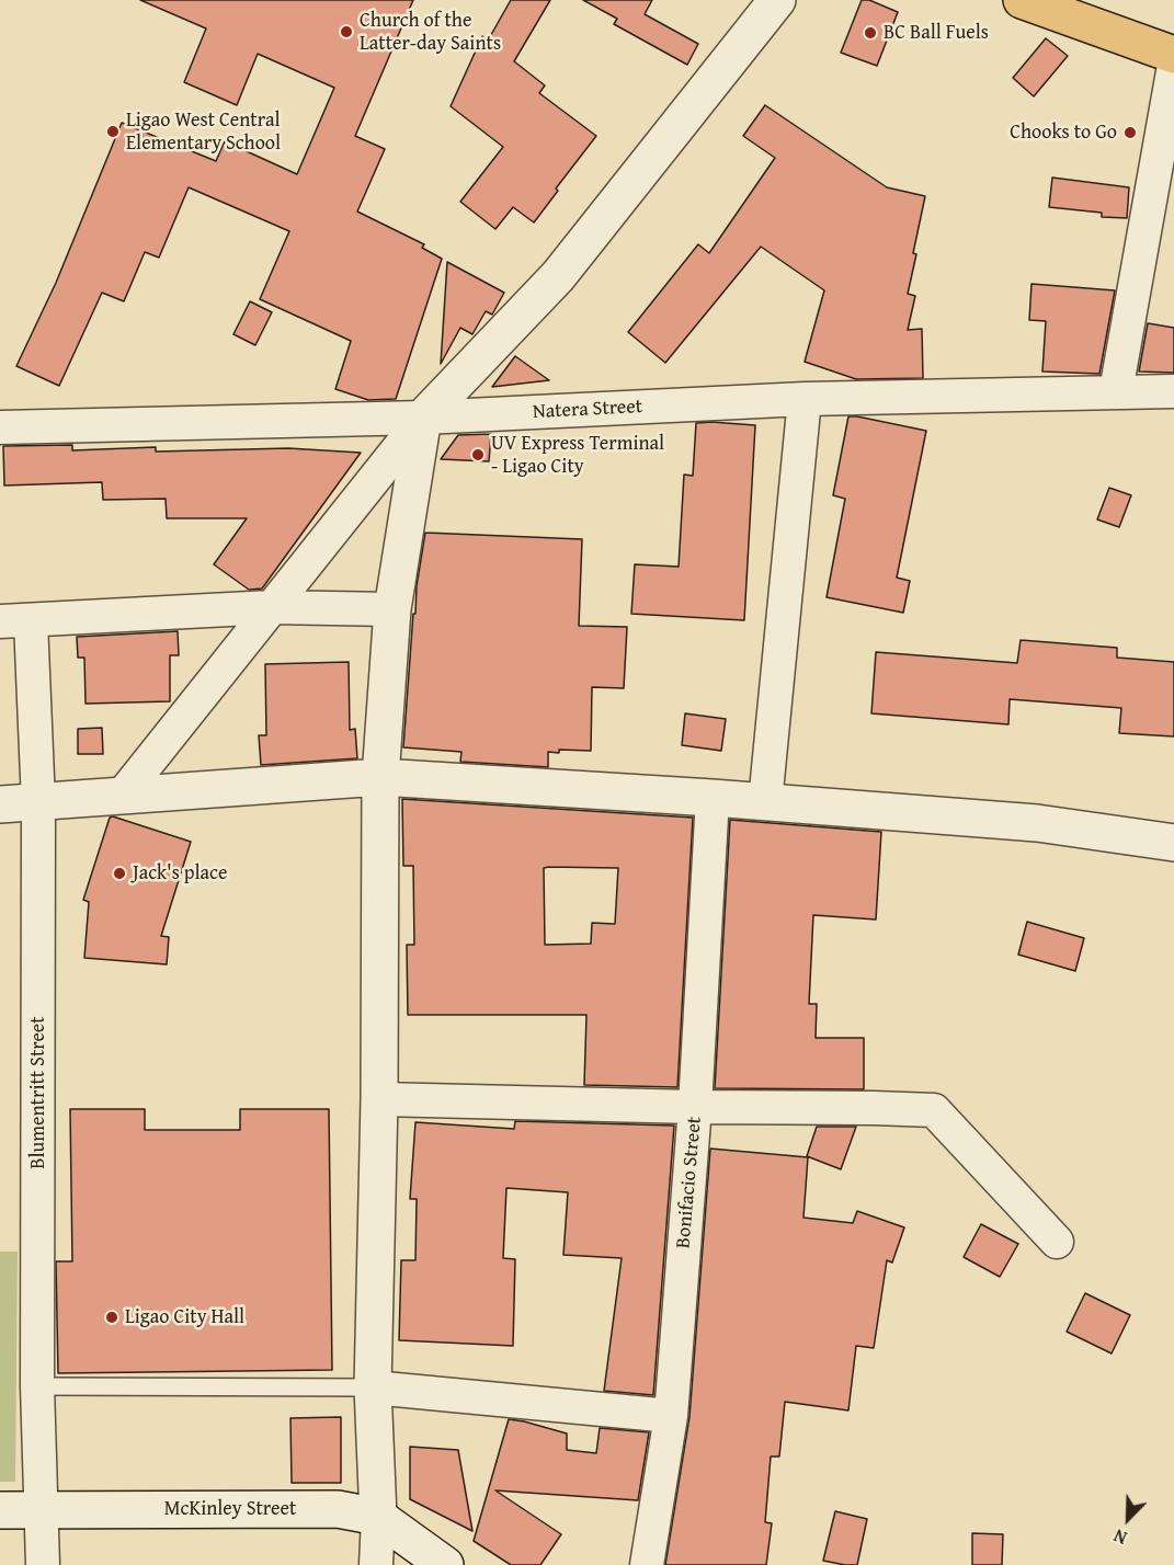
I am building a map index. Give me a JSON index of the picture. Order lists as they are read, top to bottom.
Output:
{
  "streets": {
    "street": [
      "Natera Street",
      "Blumentritt Street",
      "Bonifacio Street",
      "McKinley Street"
    ]
  },
  "crossings": [
    ["Blumentritt Street", "McKinley Street"]
  ],
  "places": [
    "Church of the Latter-day Saints",
    "BC Ball Fuels",
    "Ligao West Central Elementary School",
    "Chooks to Go",
    "UV Express Terminal - Ligao City",
    "Jack's place",
    "Ligao City Hall"
  ],
  "north": "bottom left"
}
